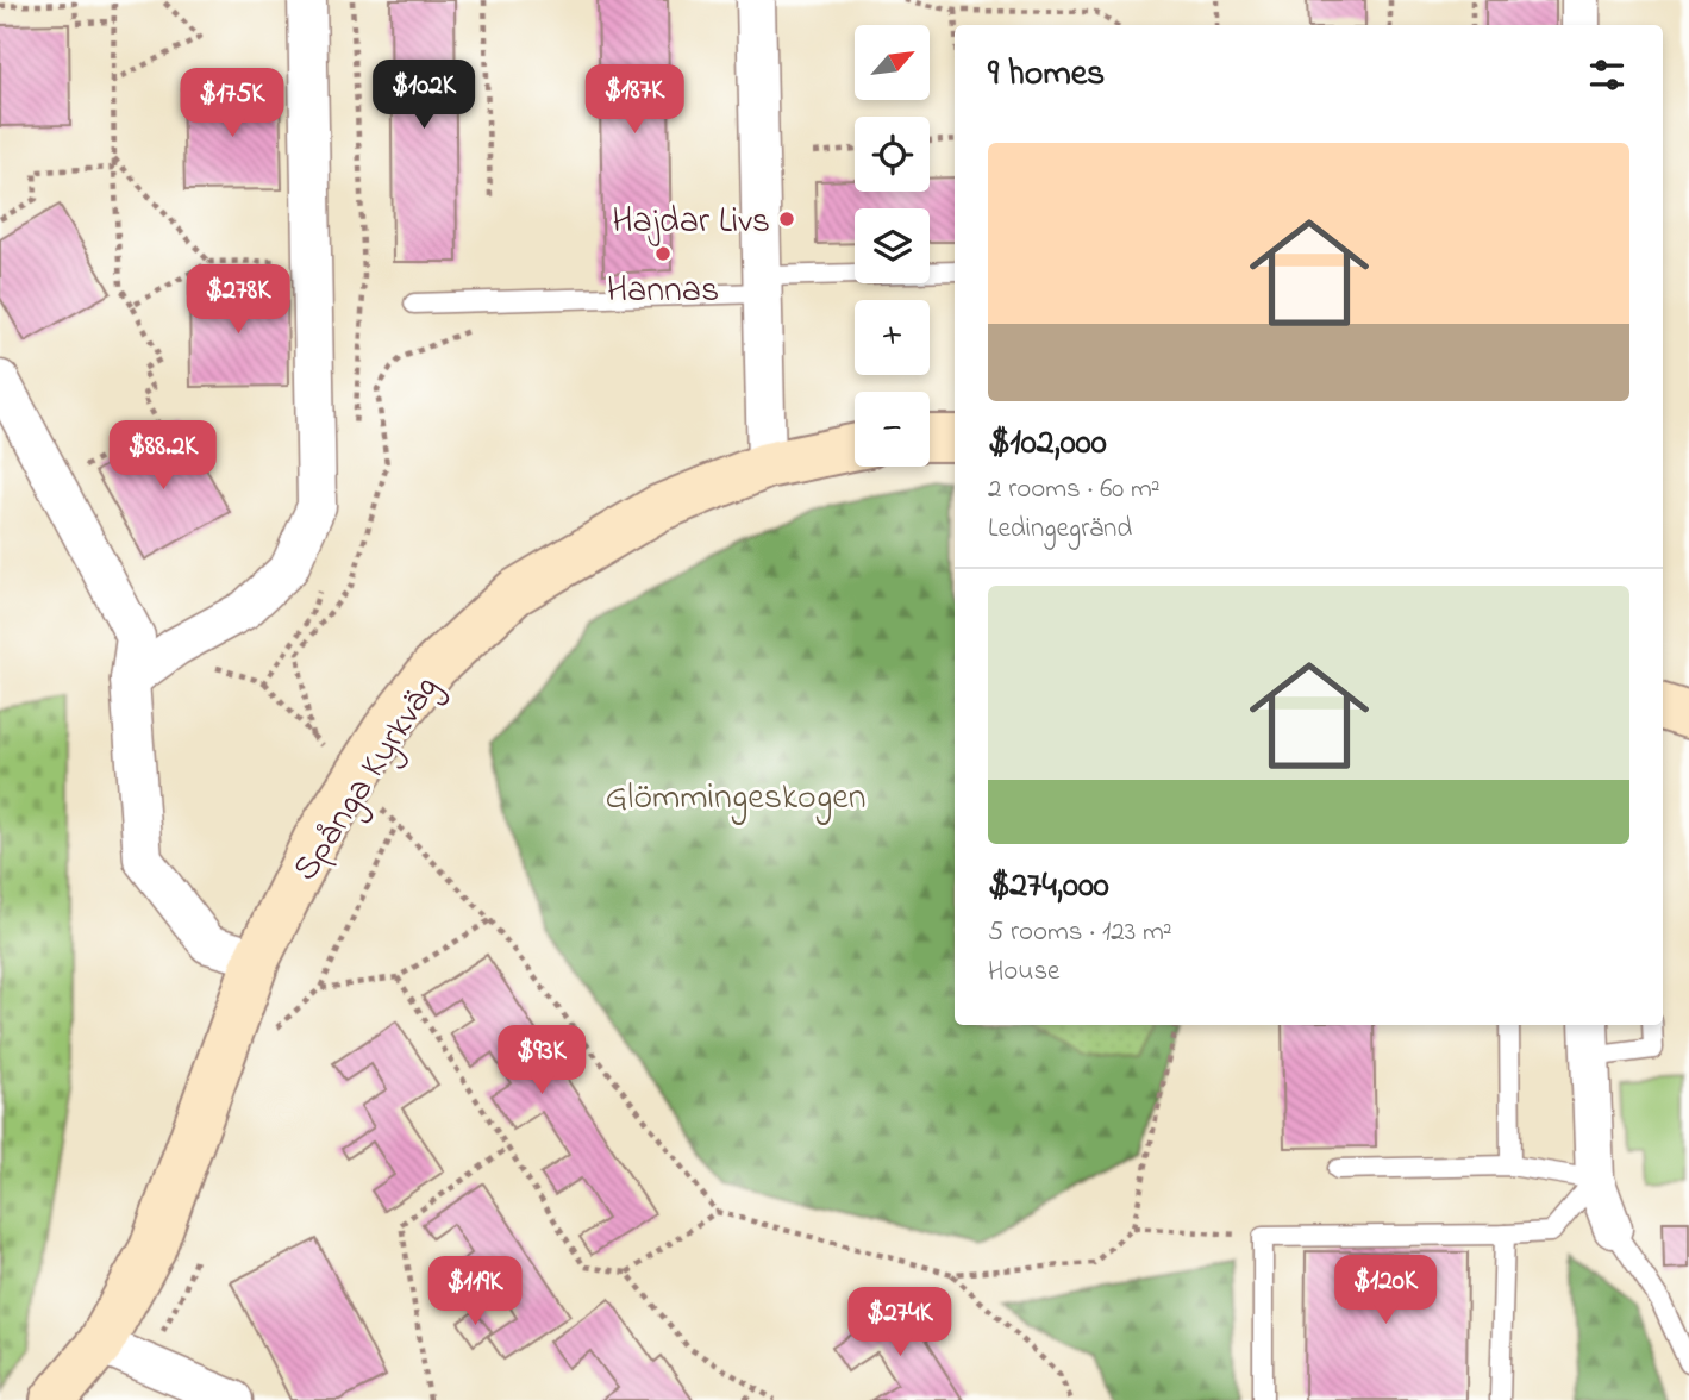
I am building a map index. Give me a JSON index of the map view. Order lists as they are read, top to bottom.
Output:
{
  "streets": {
    "street": ["Spånga Kyrkväg"]
  },
  "parks": ["Glömmingeskogen"],
  "places": ["Hajdar Livs", "Hannas"],
  "north": "top right",
  "page": {
    "map_buttons": ["+", "−"],
    "heading": "9 homes",
    "price": [
      "$102K",
      "$187K",
      "$175K",
      "$278K",
      "$88.2K",
      "$93K",
      "$120K",
      "$119K",
      "$274K"
    ],
    "list": [
      {
        "name": "$102,000",
        "note": "2 rooms · 60 m² · Ledingegränd"
      },
      {
        "name": "$274,000",
        "note": "5 rooms · 123 m² · House"
      }
    ]
  }
}
